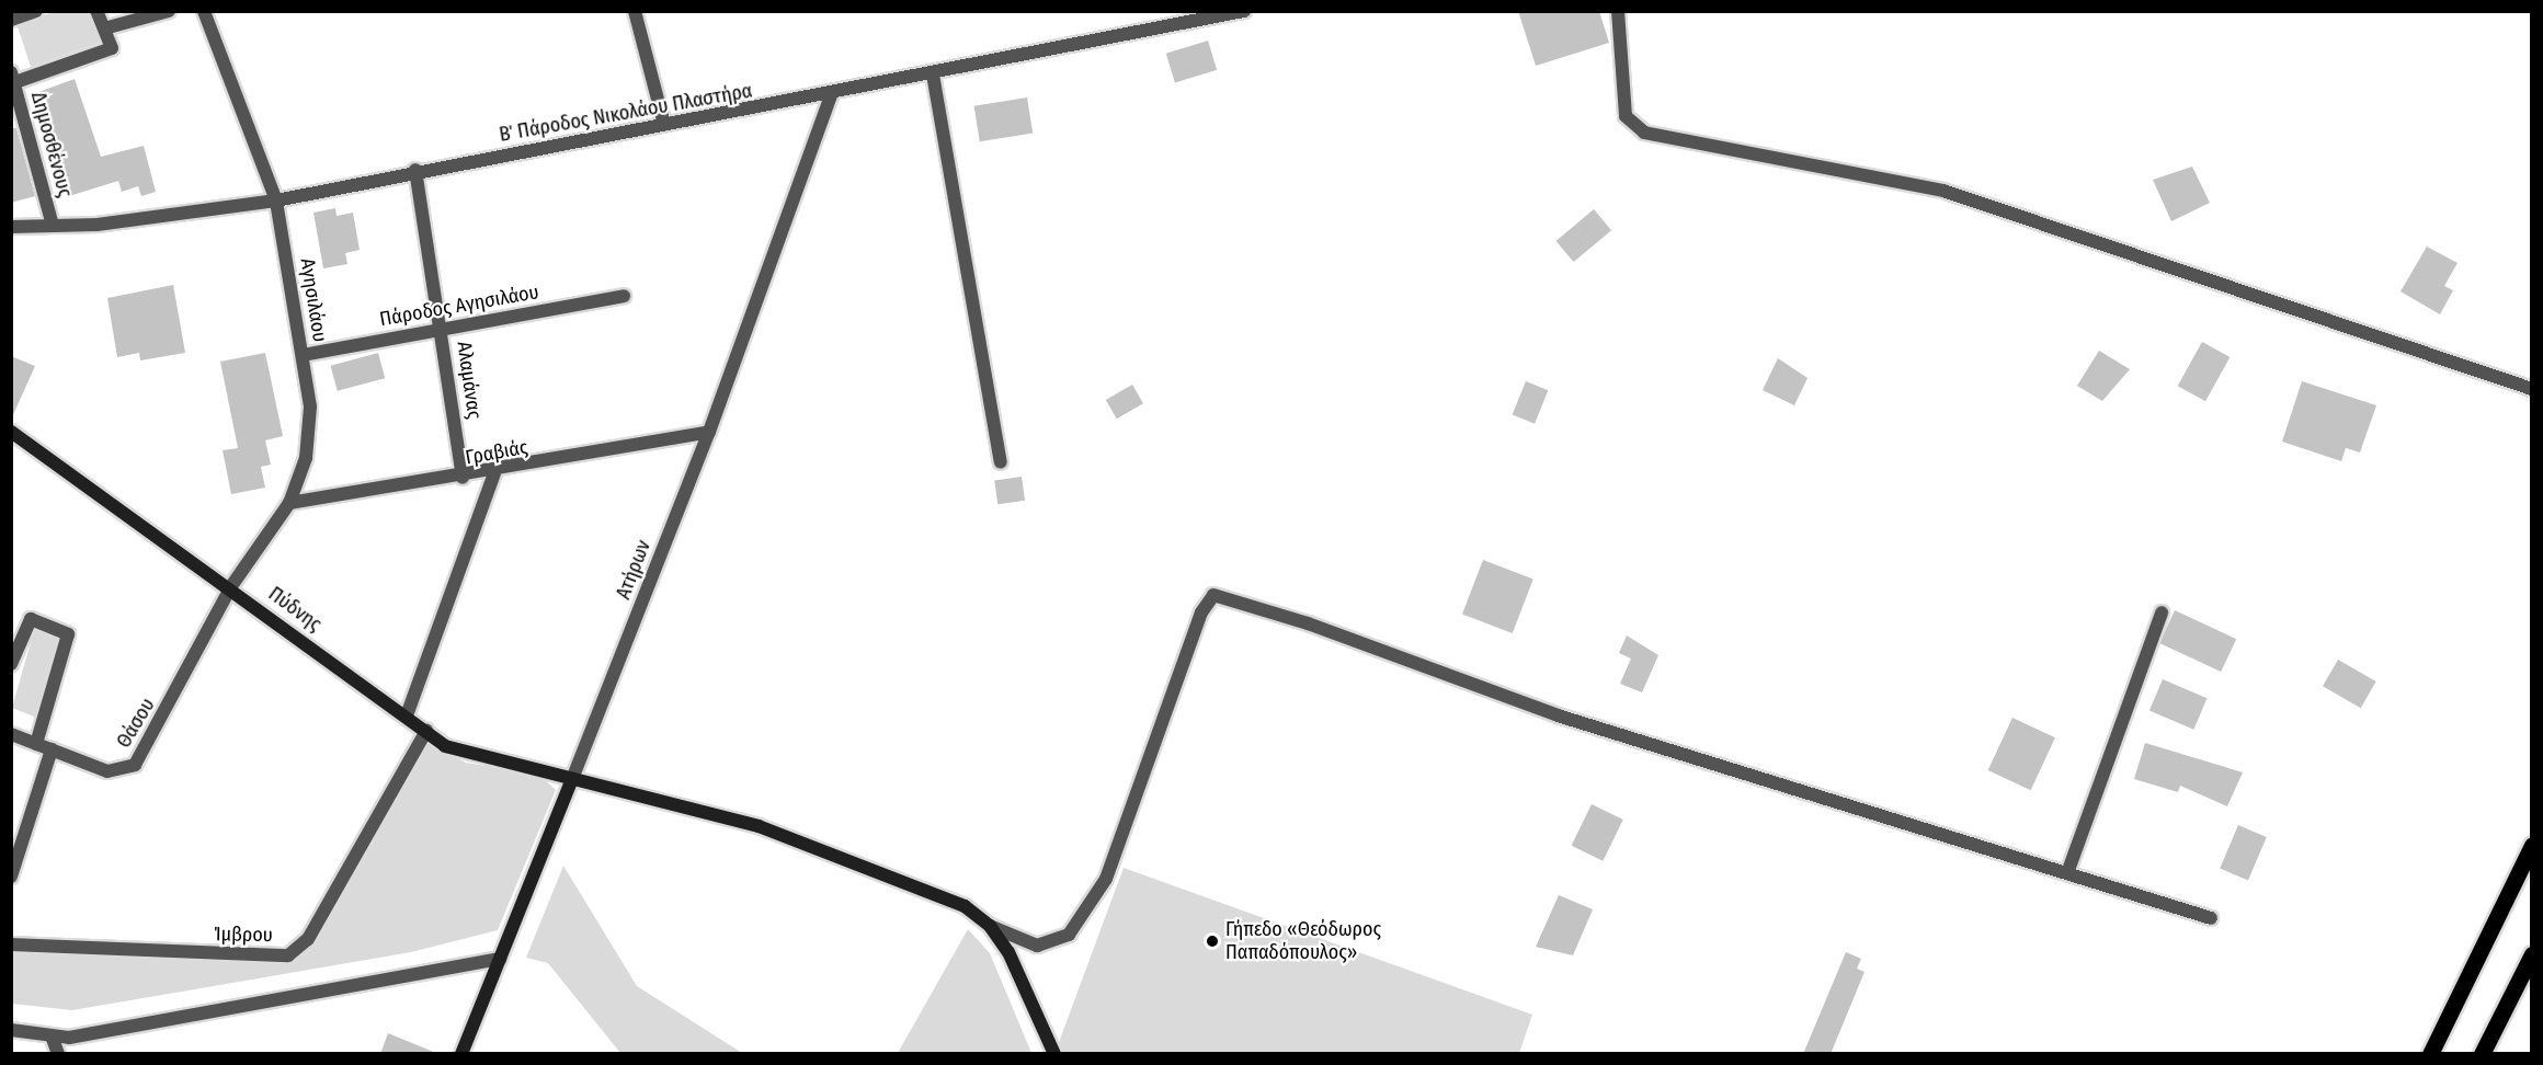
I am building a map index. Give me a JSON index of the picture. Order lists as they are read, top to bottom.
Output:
{
  "streets": {
    "street": [
      "Β΄ Πάροδος Νικολάου Πλαστήρα",
      "Δημοσθένους",
      "Αγησιλάου",
      "Πάροδος Αγησιλάου",
      "Αλαμάνας",
      "Γραβιάς",
      "Ατήρων",
      "Πύδνης",
      "Θάσου",
      "Ίμβρου"
    ]
  },
  "crossings": [
    ["Β΄ Πάροδος Νικολάου Πλαστήρα", "Δημοσθένους"],
    ["Β΄ Πάροδος Νικολάου Πλαστήρα", "Αγησιλάου"],
    ["Β΄ Πάροδος Νικολάου Πλαστήρα", "Αλαμάνας"],
    ["Β΄ Πάροδος Νικολάου Πλαστήρα", "Ατήρων"],
    ["Αγησιλάου", "Πάροδος Αγησιλάου"],
    ["Αγησιλάου", "Γραβιάς"],
    ["Αγησιλάου", "Πύδνης"],
    ["Αγησιλάου", "Θάσου"],
    ["Πάροδος Αγησιλάου", "Αλαμάνας"],
    ["Αλαμάνας", "Γραβιάς"],
    ["Γραβιάς", "Ατήρων"],
    ["Ατήρων", "Πύδνης"],
    ["Πύδνης", "Θάσου"],
    ["Πύδνης", "Ίμβρου"]
  ],
  "places": ["Γήπεδο «Θεόδωρος Παπαδόπουλος»"]
}
